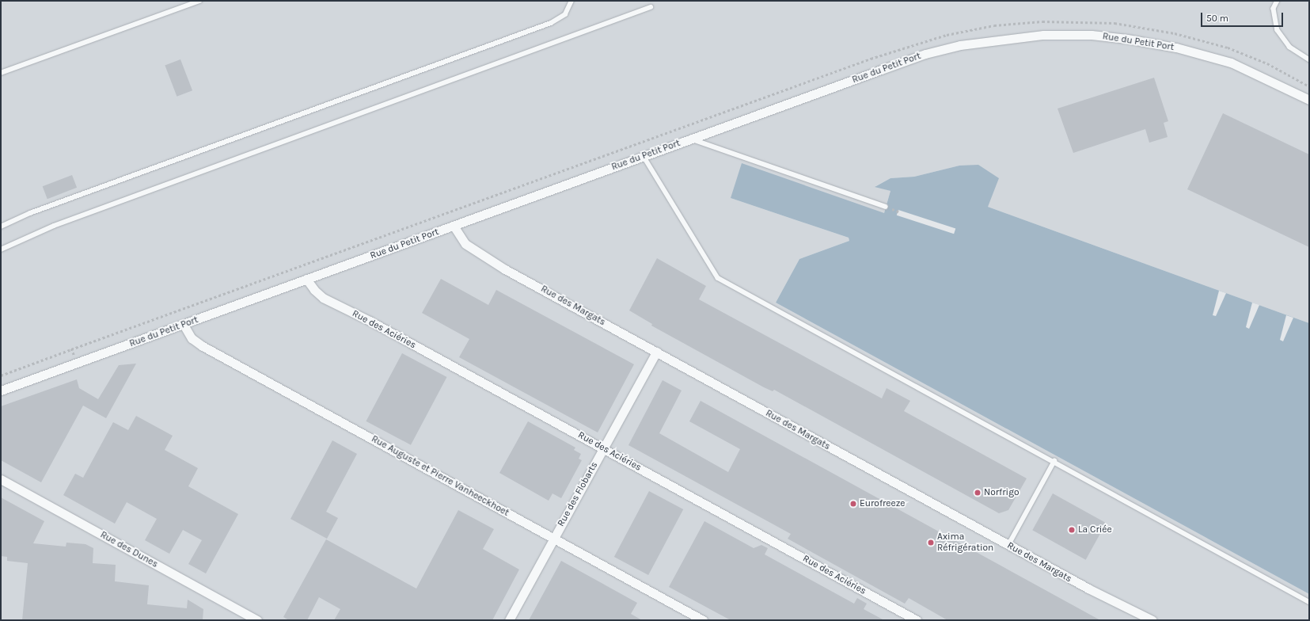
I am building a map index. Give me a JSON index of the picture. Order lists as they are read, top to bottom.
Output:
{
  "streets": {
    "street": [
      "Rue du Petit Port",
      "Rue des Margats",
      "Rue des Aciéries",
      "Rue Auguste et Pierre Vanheeckhoet",
      "Rue des Flobarts",
      "Rue des Dunes"
    ]
  },
  "crossings": [
    ["Rue du Petit Port", "Rue des Margats"],
    ["Rue du Petit Port", "Rue des Aciéries"],
    ["Rue du Petit Port", "Rue Auguste et Pierre Vanheeckhoet"],
    ["Rue des Margats", "Rue des Flobarts"],
    ["Rue des Aciéries", "Rue des Flobarts"],
    ["Rue Auguste et Pierre Vanheeckhoet", "Rue des Flobarts"]
  ],
  "places": [
    "Norfrigo",
    "Eurofreeze",
    "La Criée",
    "Axima Réfrigération"
  ],
  "scale_bar": "50 m"
}
